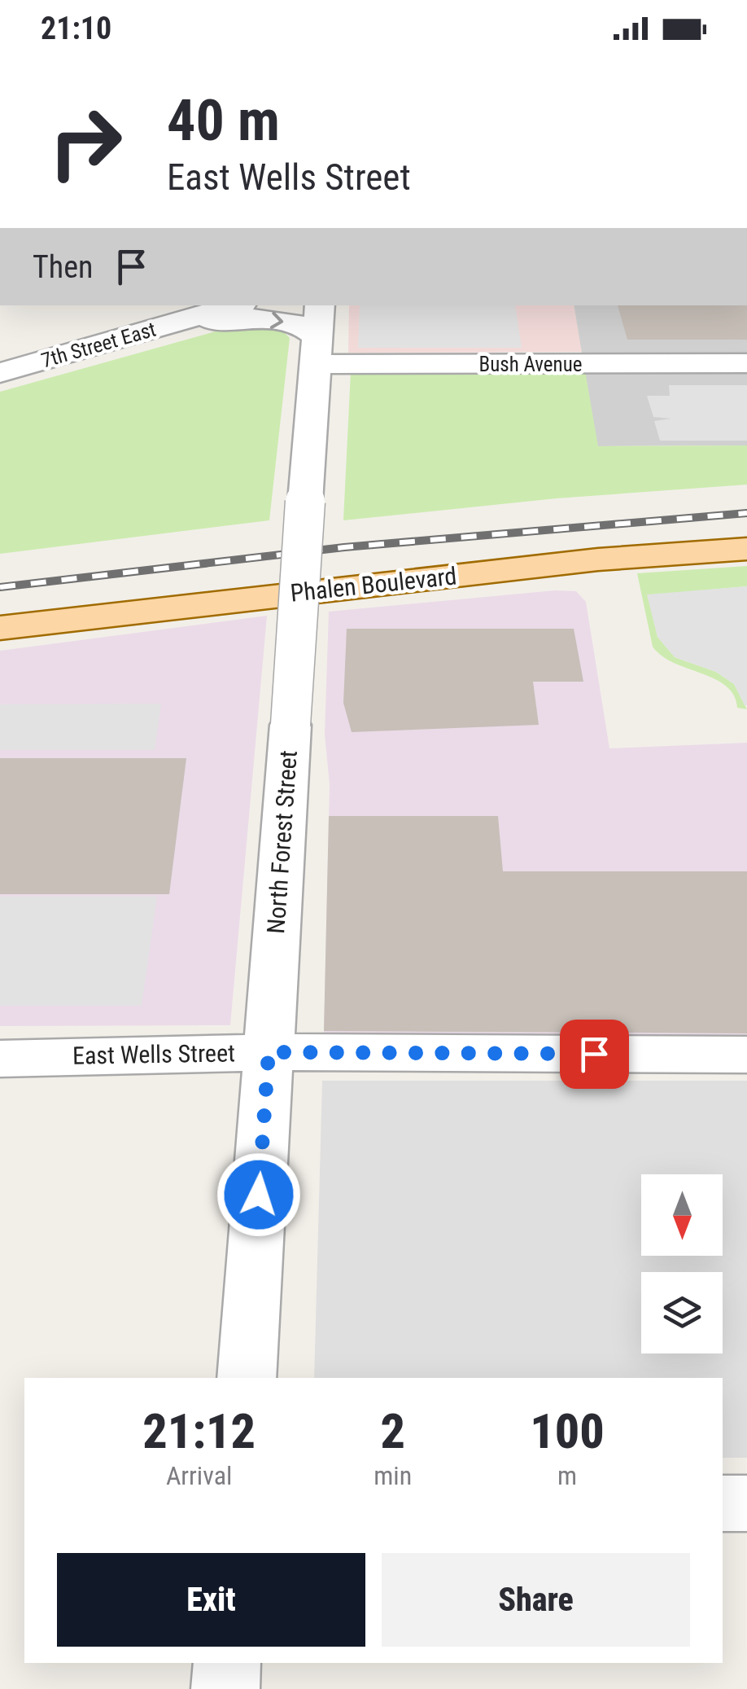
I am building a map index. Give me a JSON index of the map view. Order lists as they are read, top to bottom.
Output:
{
  "streets": {
    "main road": ["Phalen Boulevard"],
    "street": [
      "7th Street East",
      "Bush Avenue",
      "North Forest Street",
      "East Wells Street"
    ]
  },
  "crossings": [
    ["Bush Avenue", "North Forest Street"],
    ["North Forest Street", "East Wells Street"]
  ],
  "north": "bottom",
  "page": {
    "status": "21:10",
    "turn": ["40 m", "East Wells Street"],
    "then": "Then",
    "eta": [
      "21:12",
      "Arrival",
      "2",
      "min",
      "100",
      "m"
    ],
    "buttons": ["Exit", "Share"]
  }
}
